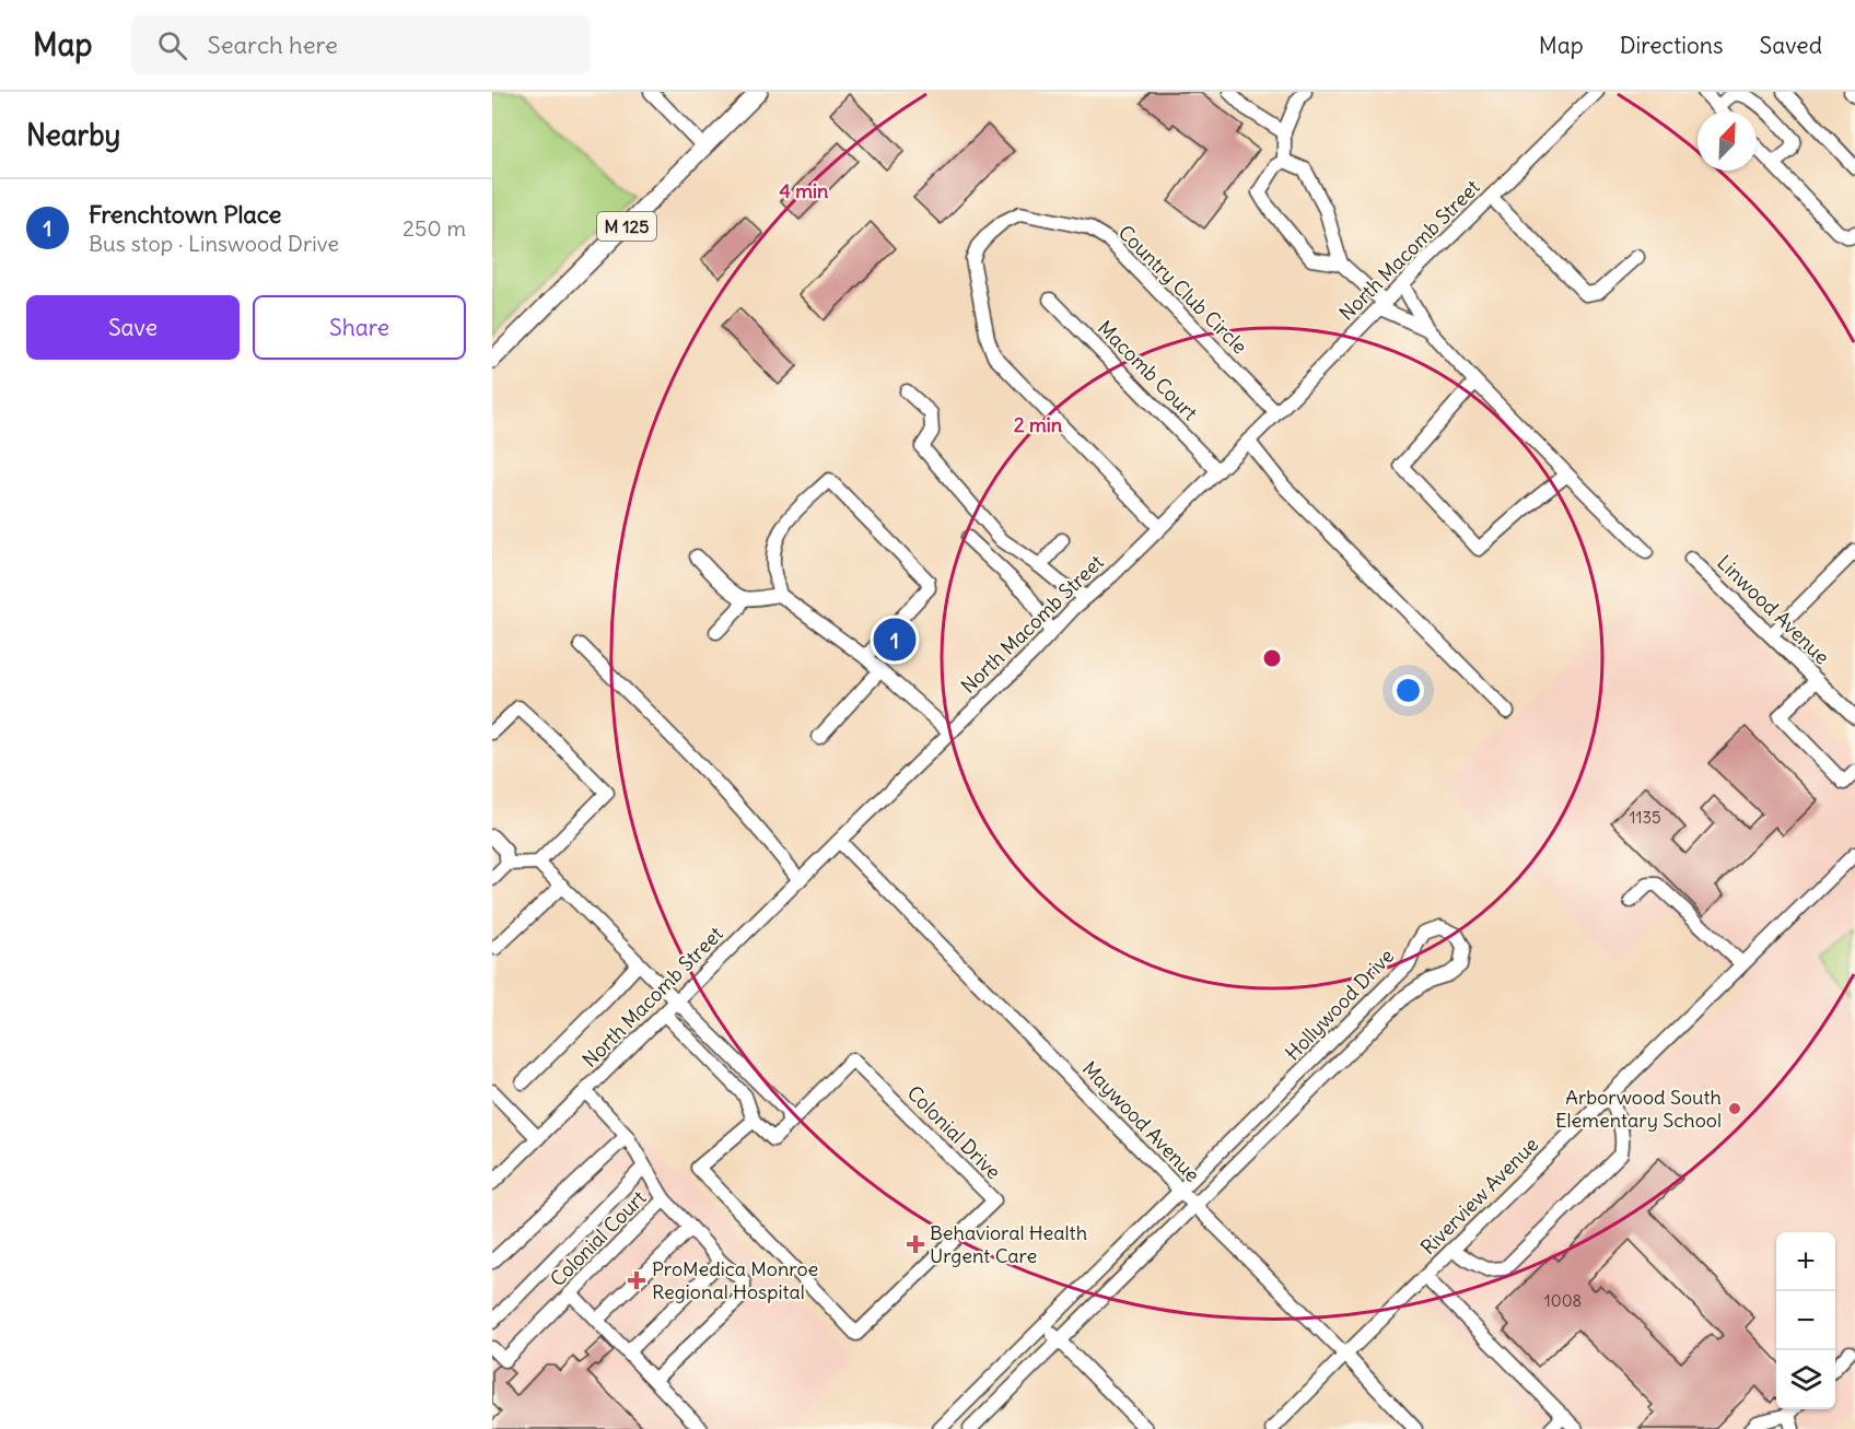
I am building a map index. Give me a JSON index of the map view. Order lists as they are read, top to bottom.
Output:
{
  "streets": {
    "main road": ["M 125"],
    "street": [
      "North Macomb Street",
      "Country Club Circle",
      "Macomb Court",
      "Linwood Avenue",
      "Hollywood Drive",
      "Maywood Avenue",
      "Colonial Drive",
      "Riverview Avenue",
      "Colonial Court"
    ]
  },
  "crossings": [
    ["North Macomb Street", "Country Club Circle"],
    ["North Macomb Street", "Macomb Court"],
    ["North Macomb Street", "Maywood Avenue"],
    ["North Macomb Street", "Colonial Court"],
    ["Hollywood Drive", "Maywood Avenue"],
    ["Maywood Avenue", "Riverview Avenue"]
  ],
  "places": {
    "other": ["Arborwood South Elementary School"],
    "health": ["Behavioral Health Urgent Care", "ProMedica Monroe Regional Hospital"]
  },
  "house_numbers": ["1135", "1008"],
  "north": "top right",
  "page": {
    "header": "Map",
    "search": "Search here",
    "nav": ["Map", "Directions", "Saved"],
    "heading": "Nearby",
    "list": [
      {
        "mark": "1",
        "name": "Frenchtown Place",
        "note": "Bus stop · Linswood Drive",
        "value": "250 m"
      }
    ],
    "buttons": ["Save", "Share"],
    "pins": "1",
    "map_buttons": ["+", "−"]
  },
  "rings": ["4 min", "2 min"]
}
